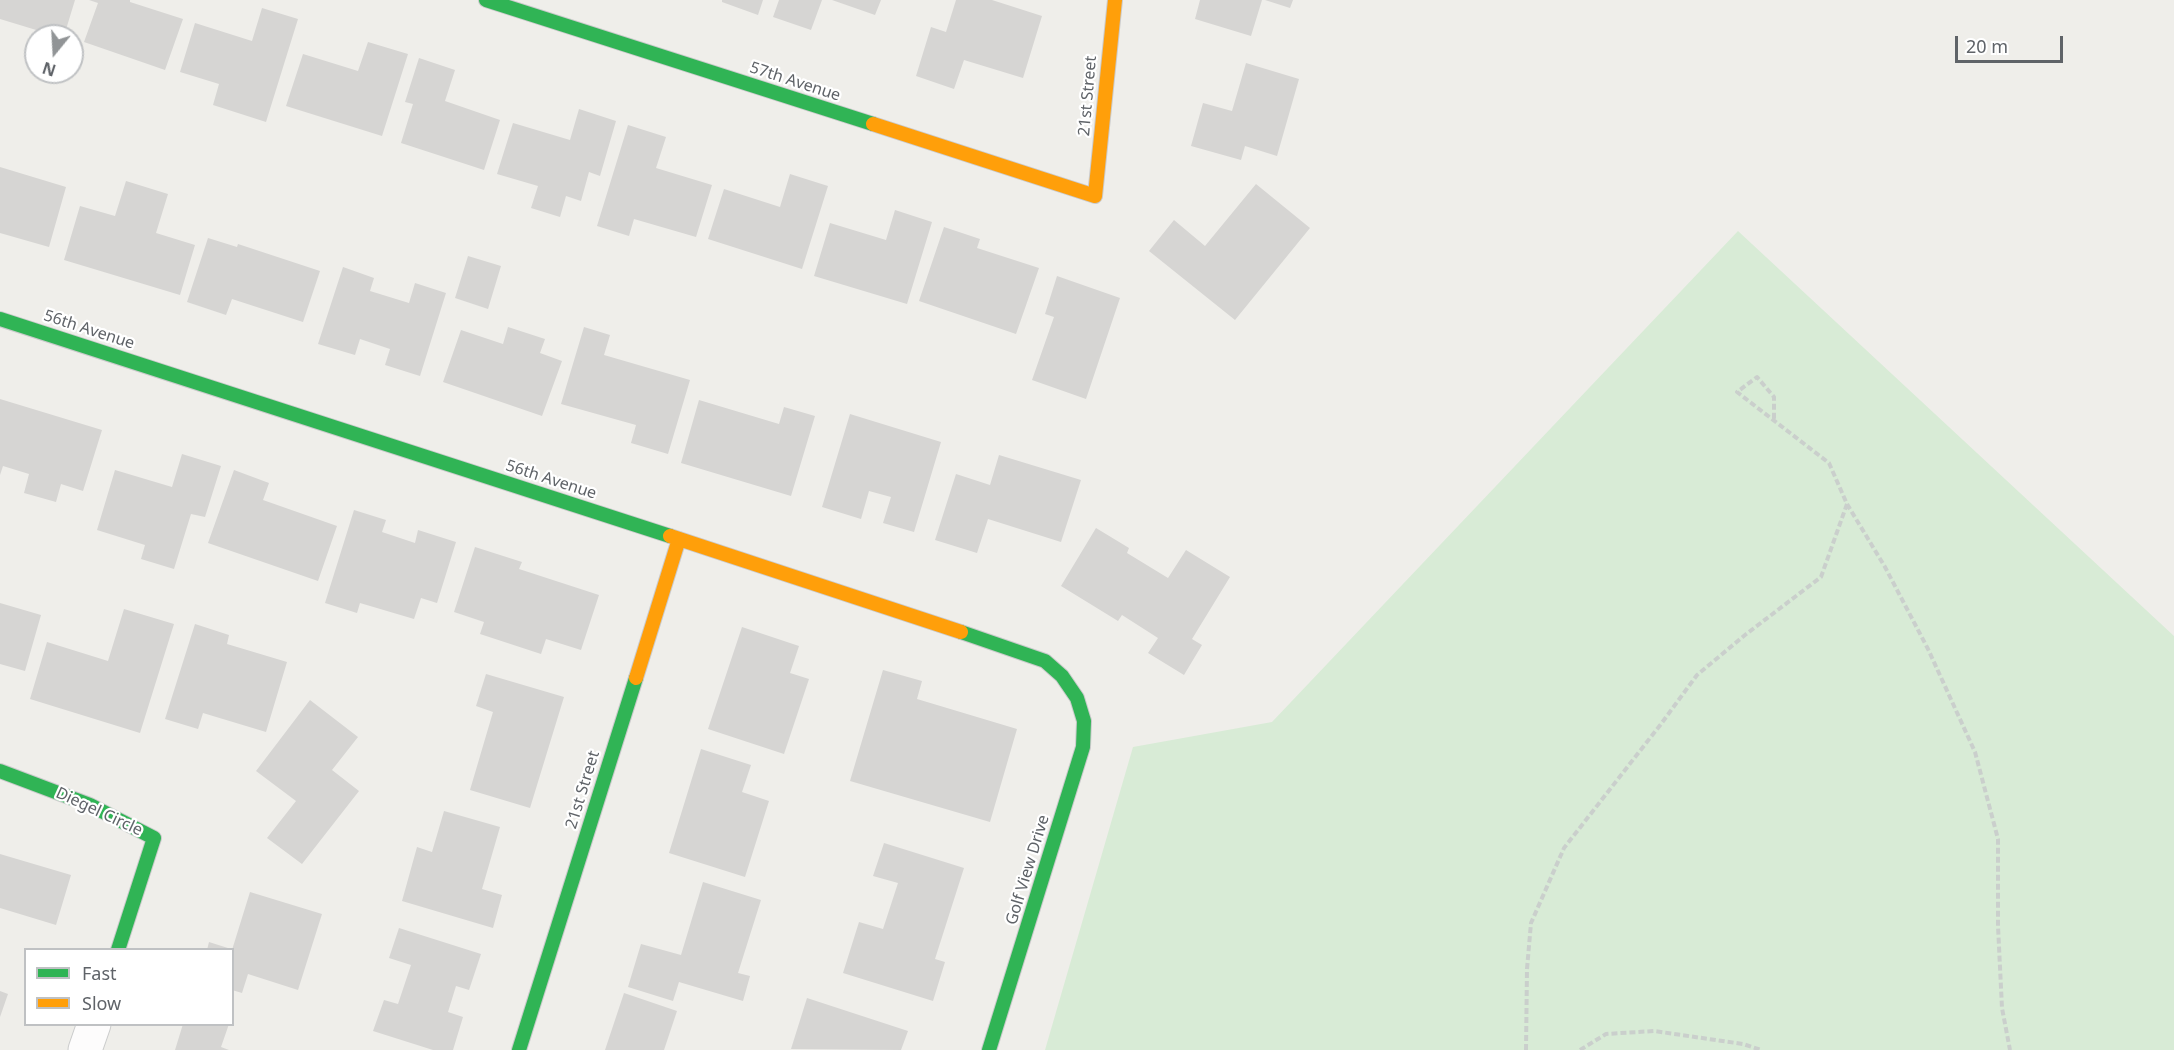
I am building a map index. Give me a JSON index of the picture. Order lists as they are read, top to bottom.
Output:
{
  "streets": {
    "street": [
      "57th Avenue",
      "21st Street",
      "56th Avenue",
      "Diegel Circle",
      "Golf View Drive"
    ]
  },
  "crossings": [
    ["57th Avenue", "21st Street"],
    ["21st Street", "56th Avenue"],
    ["56th Avenue", "Golf View Drive"]
  ],
  "legend": ["Fast", "Slow"],
  "scale_bar": "20 m",
  "north": "bottom"
}
